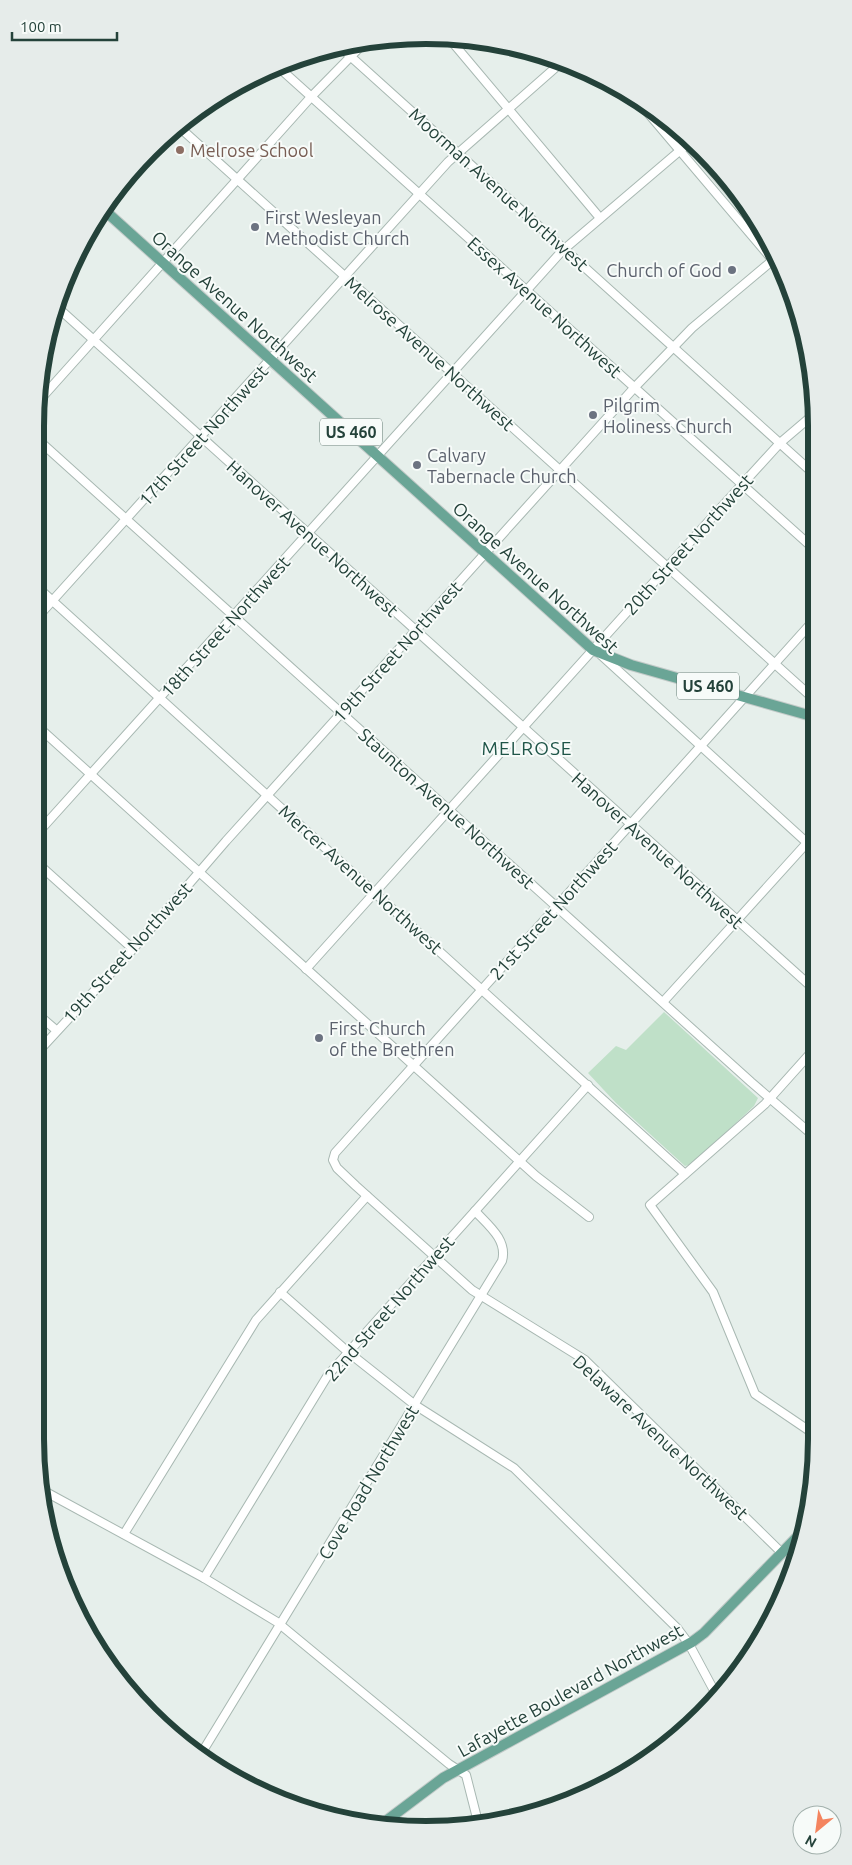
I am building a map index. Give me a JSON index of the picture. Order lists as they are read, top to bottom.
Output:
{
  "streets": {
    "main road": ["Orange Avenue Northwest", "US 460", "Lafayette Boulevard Northwest"],
    "street": [
      "Moorman Avenue Northwest",
      "Essex Avenue Northwest",
      "Melrose Avenue Northwest",
      "17th Street Northwest",
      "Hanover Avenue Northwest",
      "20th Street Northwest",
      "18th Street Northwest",
      "19th Street Northwest",
      "Staunton Avenue Northwest",
      "Mercer Avenue Northwest",
      "21st Street Northwest",
      "22nd Street Northwest",
      "Delaware Avenue Northwest",
      "Cove Road Northwest"
    ]
  },
  "crossings": [
    ["Moorman Avenue Northwest", "17th Street Northwest"],
    ["Moorman Avenue Northwest", "20th Street Northwest"],
    ["Moorman Avenue Northwest", "18th Street Northwest"],
    ["Moorman Avenue Northwest", "19th Street Northwest"],
    ["Orange Avenue Northwest", "US 460"],
    ["Orange Avenue Northwest", "17th Street Northwest"],
    ["Orange Avenue Northwest", "20th Street Northwest"],
    ["Orange Avenue Northwest", "18th Street Northwest"],
    ["Orange Avenue Northwest", "19th Street Northwest"],
    ["Orange Avenue Northwest", "21st Street Northwest"],
    ["Essex Avenue Northwest", "17th Street Northwest"],
    ["Essex Avenue Northwest", "20th Street Northwest"],
    ["Essex Avenue Northwest", "18th Street Northwest"],
    ["Essex Avenue Northwest", "19th Street Northwest"],
    ["Melrose Avenue Northwest", "17th Street Northwest"],
    ["Melrose Avenue Northwest", "20th Street Northwest"],
    ["Melrose Avenue Northwest", "18th Street Northwest"],
    ["Melrose Avenue Northwest", "19th Street Northwest"],
    ["Melrose Avenue Northwest", "21st Street Northwest"],
    ["US 460", "20th Street Northwest"],
    ["US 460", "21st Street Northwest"],
    ["17th Street Northwest", "Hanover Avenue Northwest"],
    ["17th Street Northwest", "Staunton Avenue Northwest"],
    ["17th Street Northwest", "Mercer Avenue Northwest"],
    ["Hanover Avenue Northwest", "20th Street Northwest"],
    ["Hanover Avenue Northwest", "18th Street Northwest"],
    ["Hanover Avenue Northwest", "19th Street Northwest"],
    ["Hanover Avenue Northwest", "21st Street Northwest"],
    ["20th Street Northwest", "Staunton Avenue Northwest"],
    ["20th Street Northwest", "Mercer Avenue Northwest"],
    ["18th Street Northwest", "Staunton Avenue Northwest"],
    ["18th Street Northwest", "Mercer Avenue Northwest"],
    ["19th Street Northwest", "Staunton Avenue Northwest"],
    ["19th Street Northwest", "Mercer Avenue Northwest"],
    ["Staunton Avenue Northwest", "21st Street Northwest"],
    ["Mercer Avenue Northwest", "21st Street Northwest"],
    ["Mercer Avenue Northwest", "22nd Street Northwest"],
    ["21st Street Northwest", "Delaware Avenue Northwest"],
    ["22nd Street Northwest", "Delaware Avenue Northwest"],
    ["22nd Street Northwest", "Cove Road Northwest"],
    ["Delaware Avenue Northwest", "Cove Road Northwest"],
    ["Delaware Avenue Northwest", "Lafayette Boulevard Northwest"]
  ],
  "districts": ["MELROSE"],
  "places": [
    "Melrose School",
    "First Wesleyan Methodist Church",
    "Church of God",
    "Pilgrim Holiness Church",
    "Calvary Tabernacle Church",
    "First Church of the Brethren"
  ],
  "scale_bar": "100 m",
  "north": "bottom left"
}
